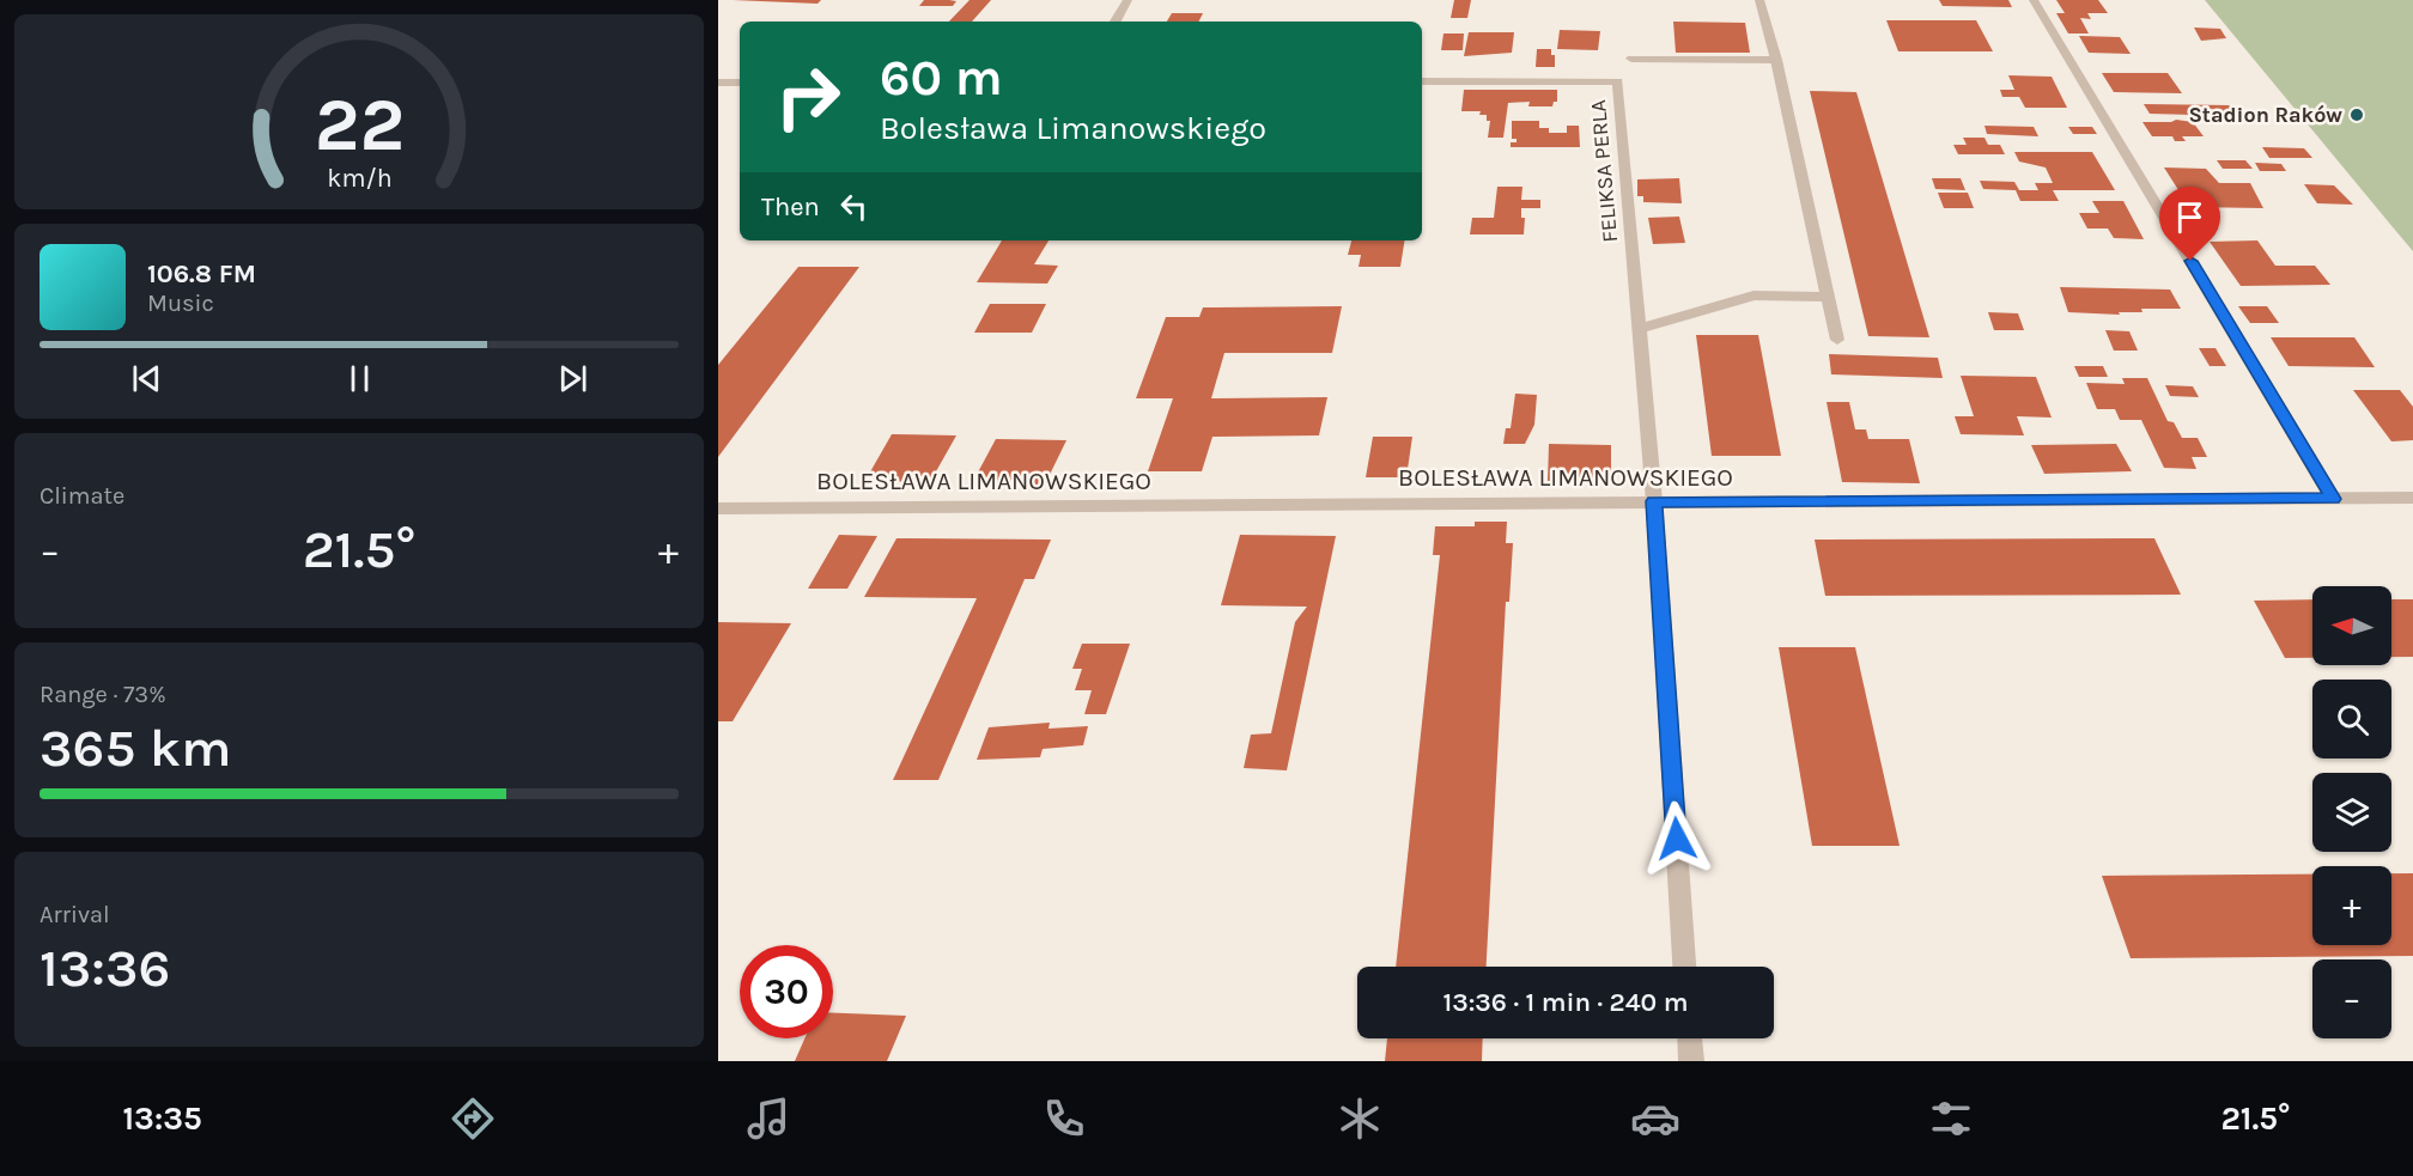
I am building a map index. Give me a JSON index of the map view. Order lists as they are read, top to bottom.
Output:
{
  "streets": {
    "street": ["FELIKSA PERLA", "BOLESŁAWA LIMANOWSKIEGO"]
  },
  "crossings": [
    ["FELIKSA PERLA", "BOLESŁAWA LIMANOWSKIEGO"]
  ],
  "places": ["Stadion Raków"],
  "north": "left",
  "page": {
    "turn": ["60 m", "Bolesława Limanowskiego"],
    "then": "Then",
    "song": ["106.8 FM", "Music"],
    "tile": [
      "Climate",
      ["Range · 73%", "365 km"],
      ["Arrival", "13:36"]
    ],
    "heat": ["−", "21.5°", "+"],
    "map_buttons": ["+", "−"],
    "limit": "30",
    "trip": "13:36 · 1 min · 240 m",
    "tabs": ["13:35", "21.5°"],
    "gauge": ["22", "km/h"]
  }
}
